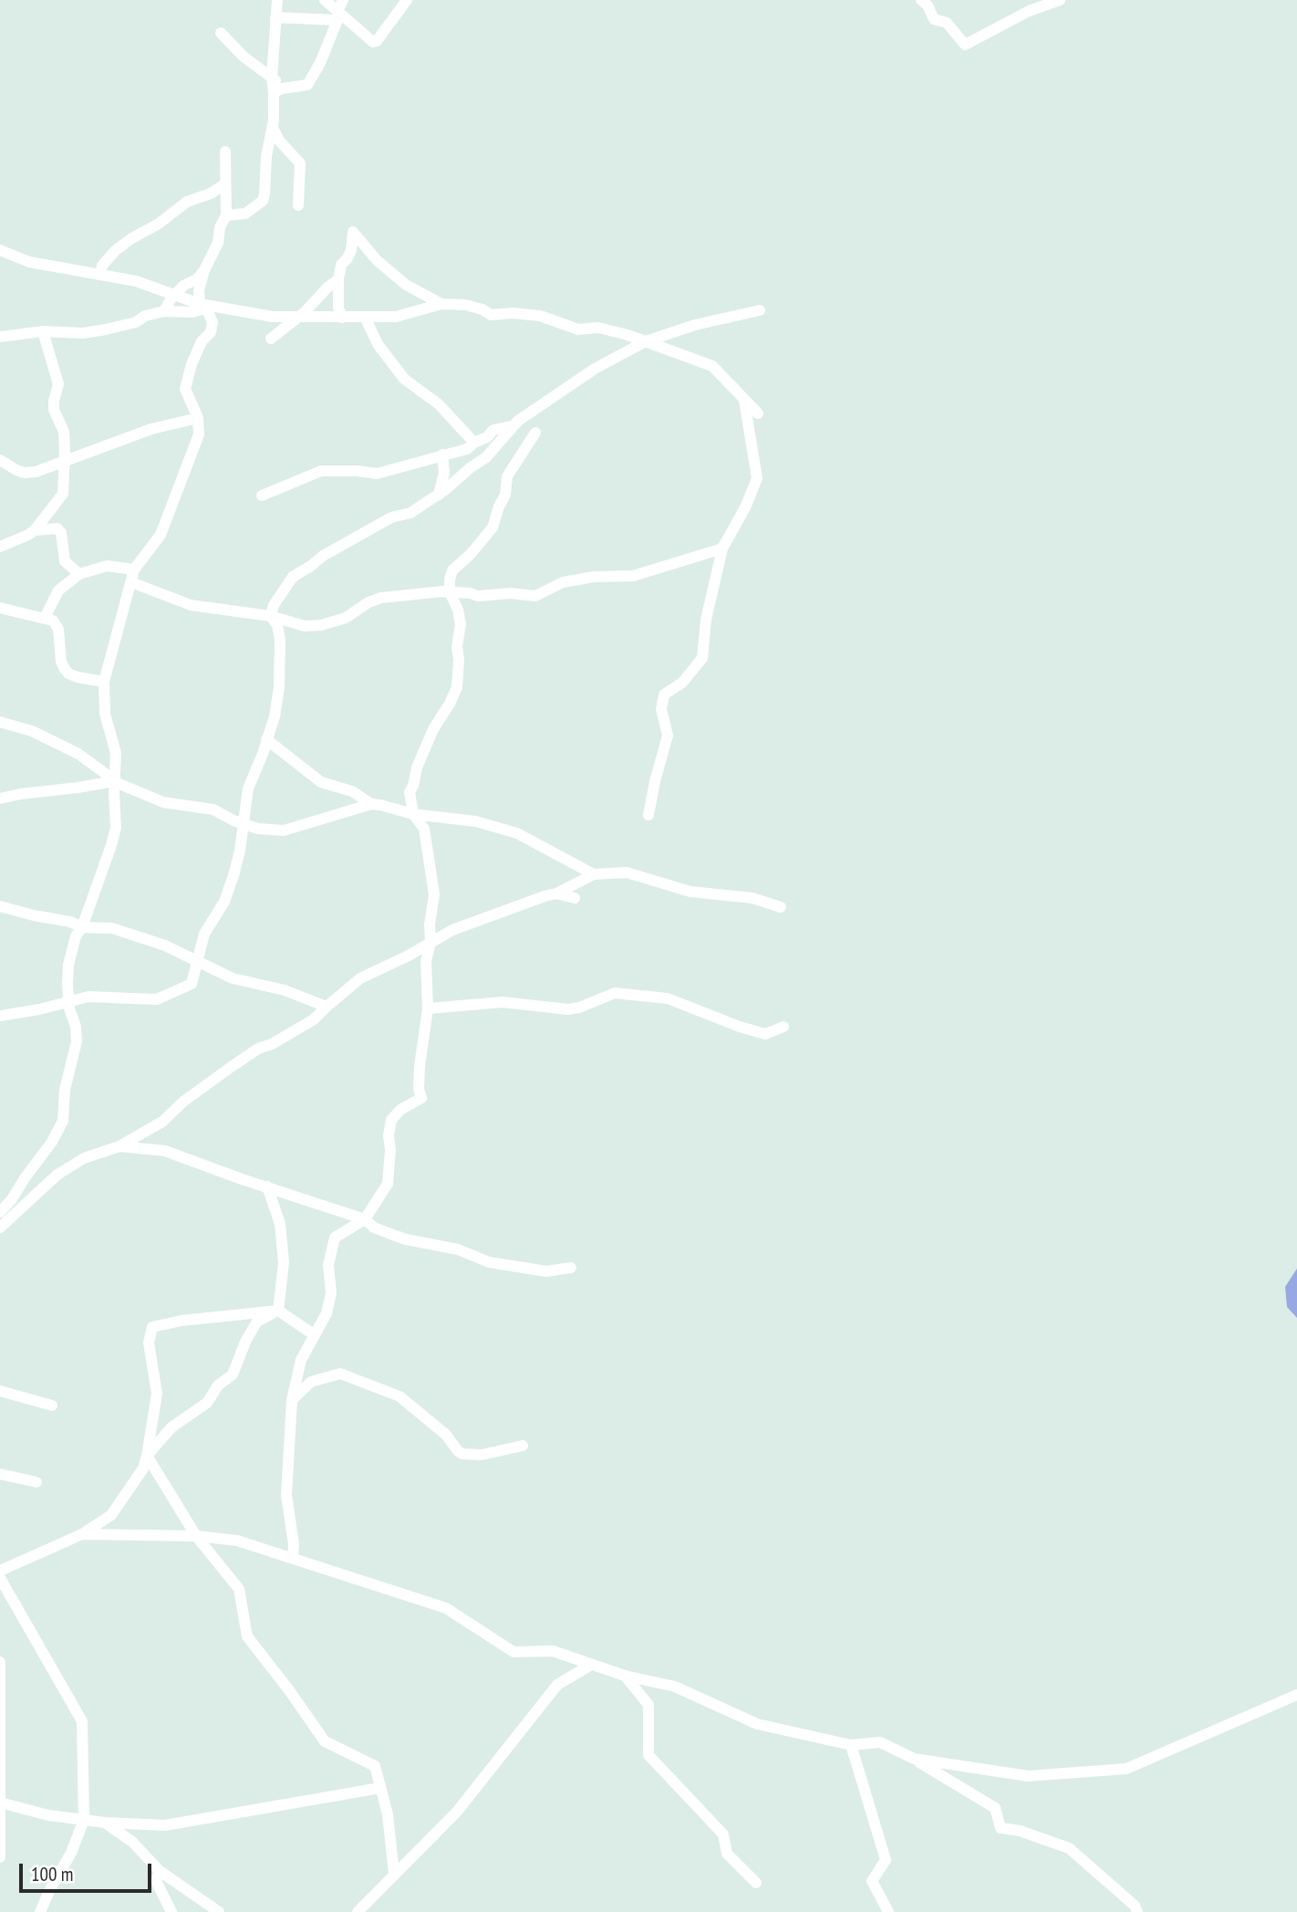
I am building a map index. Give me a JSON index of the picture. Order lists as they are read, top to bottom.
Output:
{
  "scale_bar": "100 m"
}
